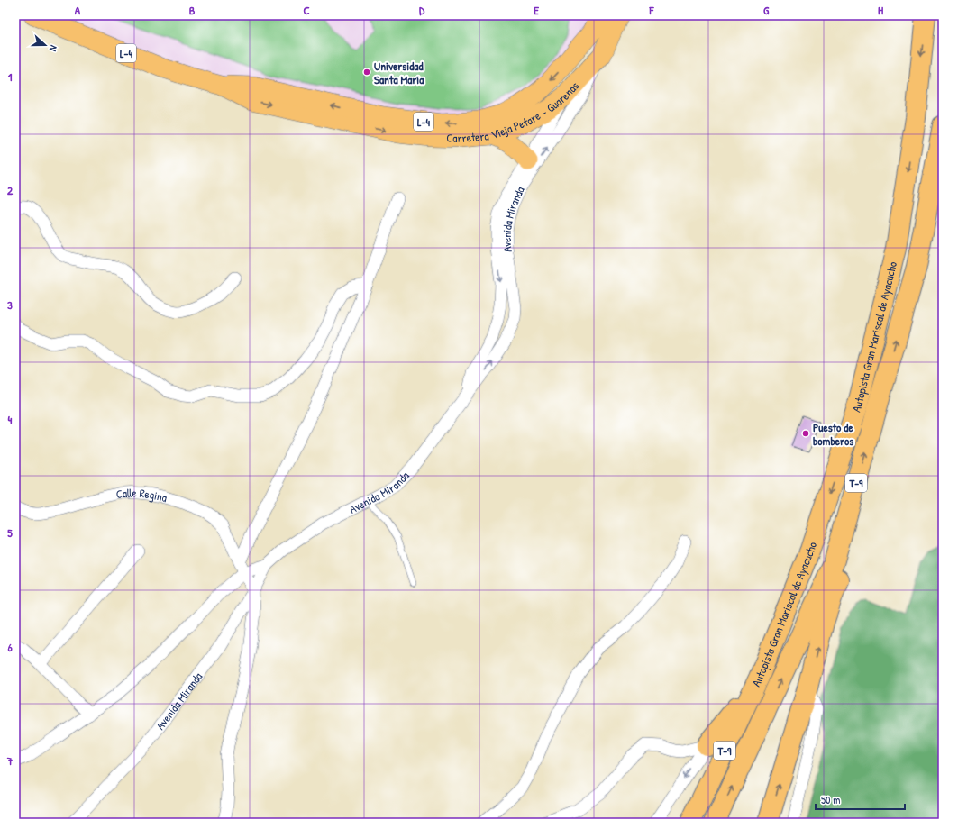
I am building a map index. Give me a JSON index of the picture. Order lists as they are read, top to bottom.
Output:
{
  "streets": {
    "highway": ["Autopista Gran Mariscal de Ayacucho", "T-9"],
    "main road": ["L-4", "Carretera Vieja Petare - Guarenas"],
    "street": ["Avenida Miranda", "Calle Regina"]
  },
  "crossings": [
    ["Carretera Vieja Petare - Guarenas", "Avenida Miranda"],
    ["Avenida Miranda", "Calle Regina"]
  ],
  "places": ["Universidad Santa María", "Puesto de bomberos"],
  "scale_bar": "50 m",
  "north": "right",
  "grid": {
    "columns": [
      "A",
      "B",
      "C",
      "D",
      "E",
      "F",
      "G",
      "H"
    ],
    "rows": [
      "1",
      "2",
      "3",
      "4",
      "5",
      "6",
      "7"
    ]
  }
}
